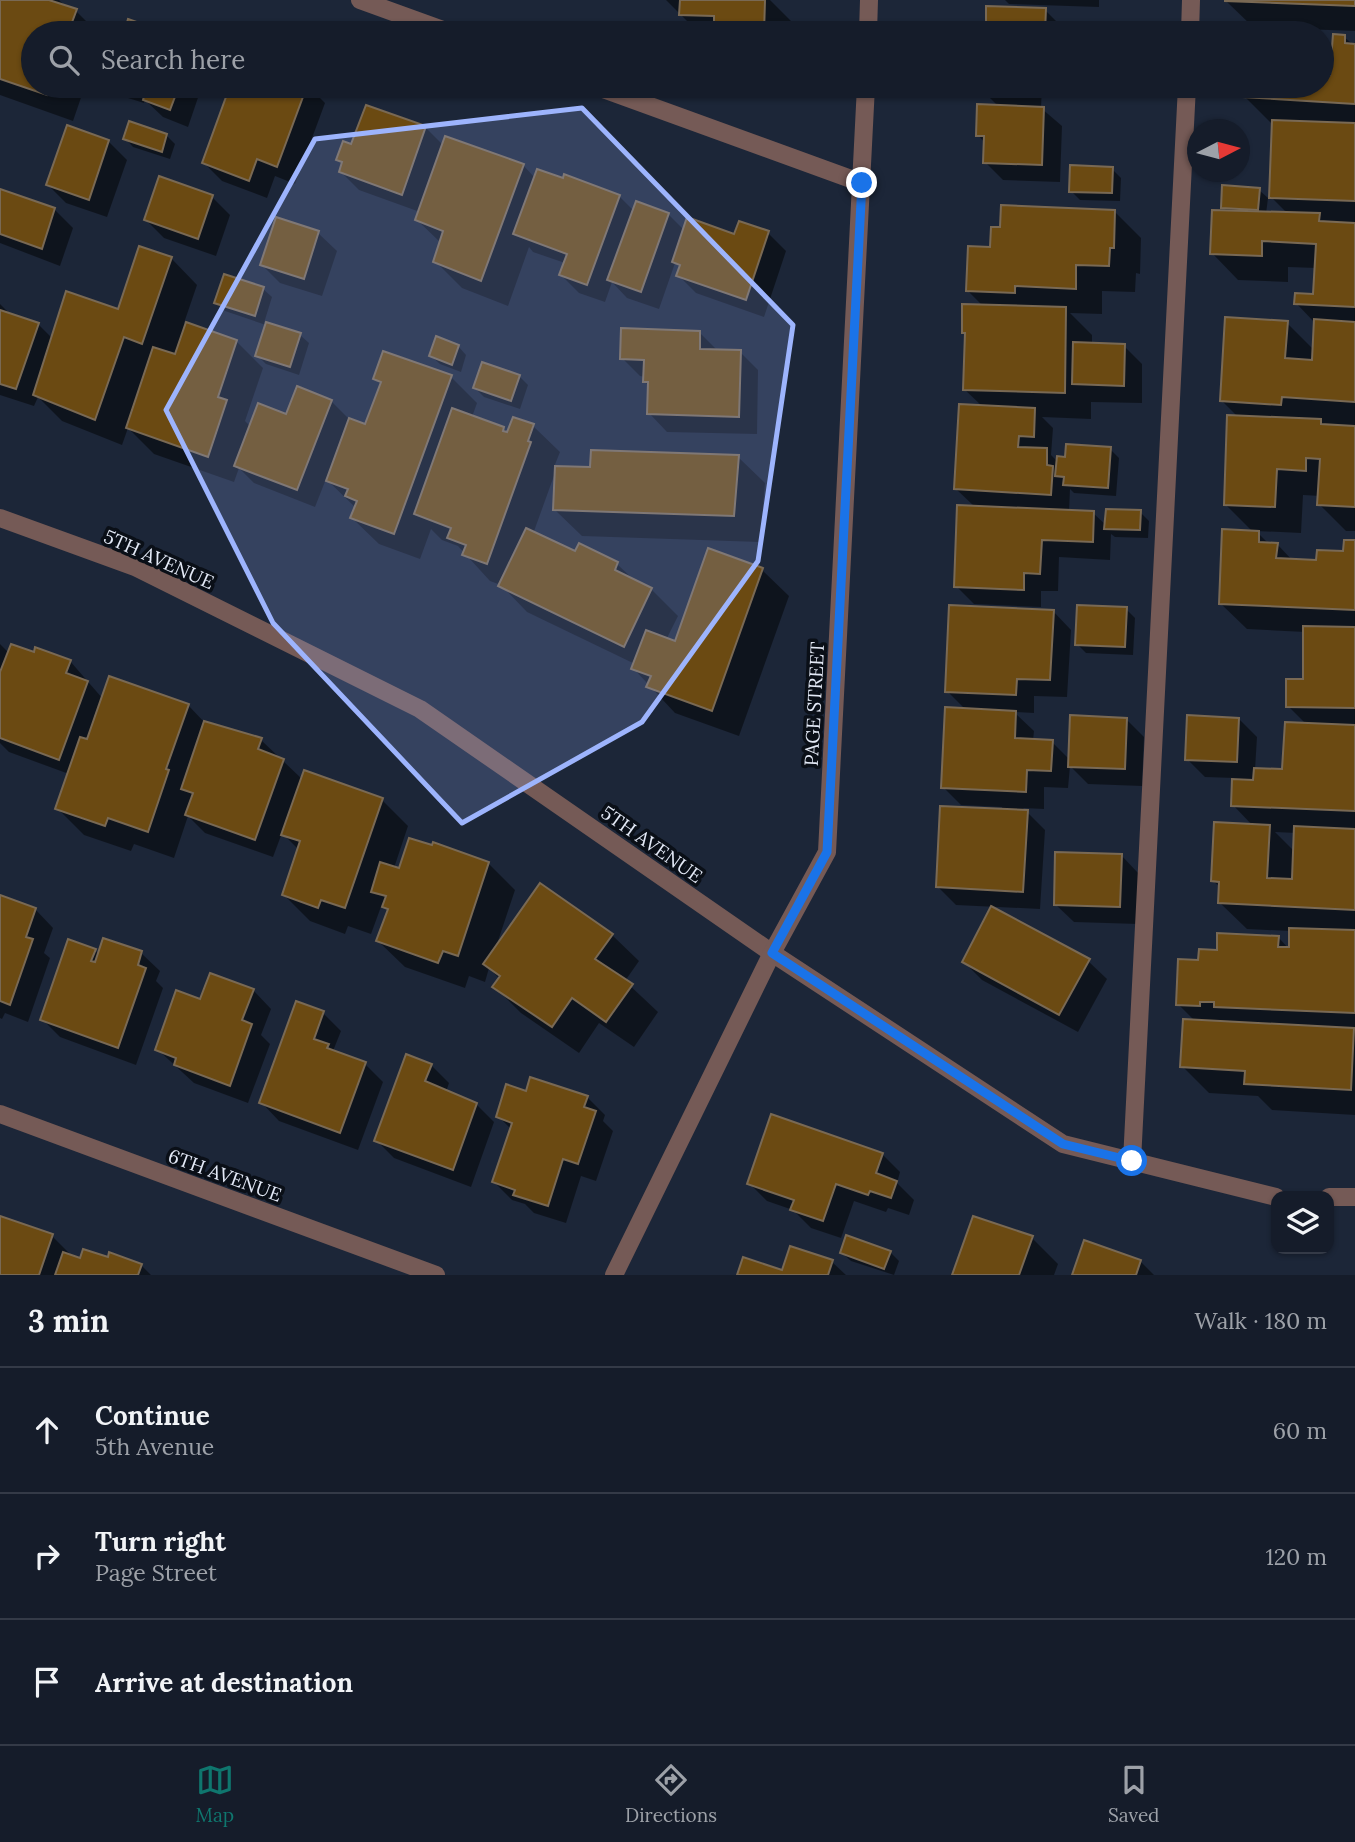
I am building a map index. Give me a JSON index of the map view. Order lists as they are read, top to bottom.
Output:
{
  "streets": {
    "street": ["5TH AVENUE", "PAGE STREET", "6TH AVENUE"]
  },
  "crossings": [
    ["5TH AVENUE", "PAGE STREET"]
  ],
  "north": "right",
  "page": {
    "search": "Search here",
    "heading": ["3 min", "Walk · 180 m"],
    "list": [
      ["Continue", "5th Avenue", "60 m"],
      ["Turn right", "Page Street", "120 m"],
      "Arrive at destination"
    ],
    "nav": ["Map", "Directions", "Saved"]
  }
}
